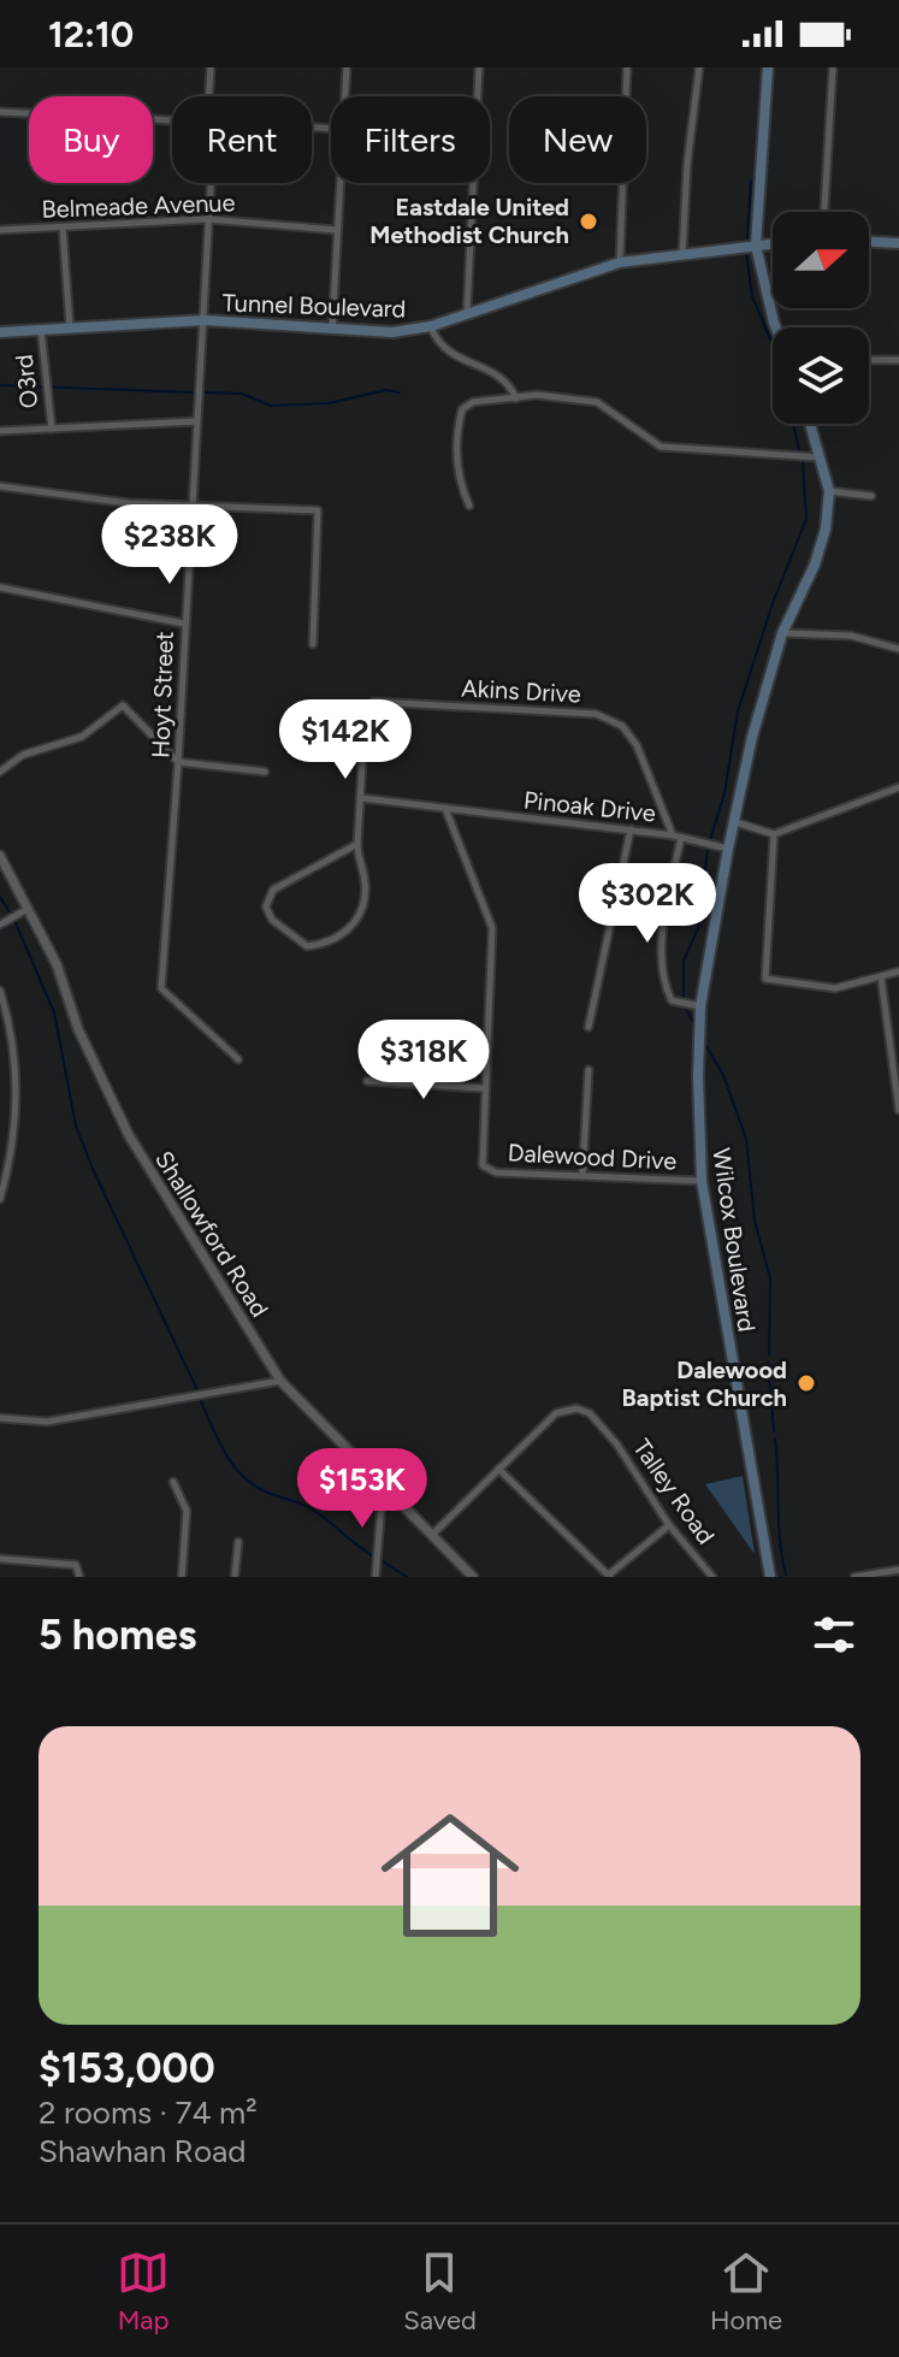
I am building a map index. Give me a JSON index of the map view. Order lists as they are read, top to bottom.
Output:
{
  "streets": {
    "main road": ["Tunnel Boulevard", "Wilcox Boulevard"],
    "street": [
      "Belmeade Avenue",
      "O3rd",
      "Akins Drive",
      "Hoyt Street",
      "Pinoak Drive",
      "Dalewood Drive",
      "Shallowford Road",
      "Talley Road"
    ]
  },
  "crossings": [
    ["Belmeade Avenue", "Hoyt Street"],
    ["Tunnel Boulevard", "O3rd"],
    ["Tunnel Boulevard", "Hoyt Street"],
    ["Akins Drive", "Pinoak Drive"],
    ["Pinoak Drive", "Wilcox Boulevard"],
    ["Dalewood Drive", "Wilcox Boulevard"],
    ["Shallowford Road", "Talley Road"]
  ],
  "places": ["Eastdale United Methodist Church", "Dalewood Baptist Church"],
  "north": "right",
  "page": {
    "status": "12:10",
    "chip": [
      "Buy",
      "Rent",
      "Filters",
      "New"
    ],
    "price": [
      "$238K",
      "$142K",
      "$302K",
      "$318K",
      "$153K"
    ],
    "heading": "5 homes",
    "list": [
      {
        "name": "$153,000",
        "note": "2 rooms · 74 m² · Shawhan Road"
      }
    ],
    "tabs": ["Map", "Saved", "Home"]
  }
}
